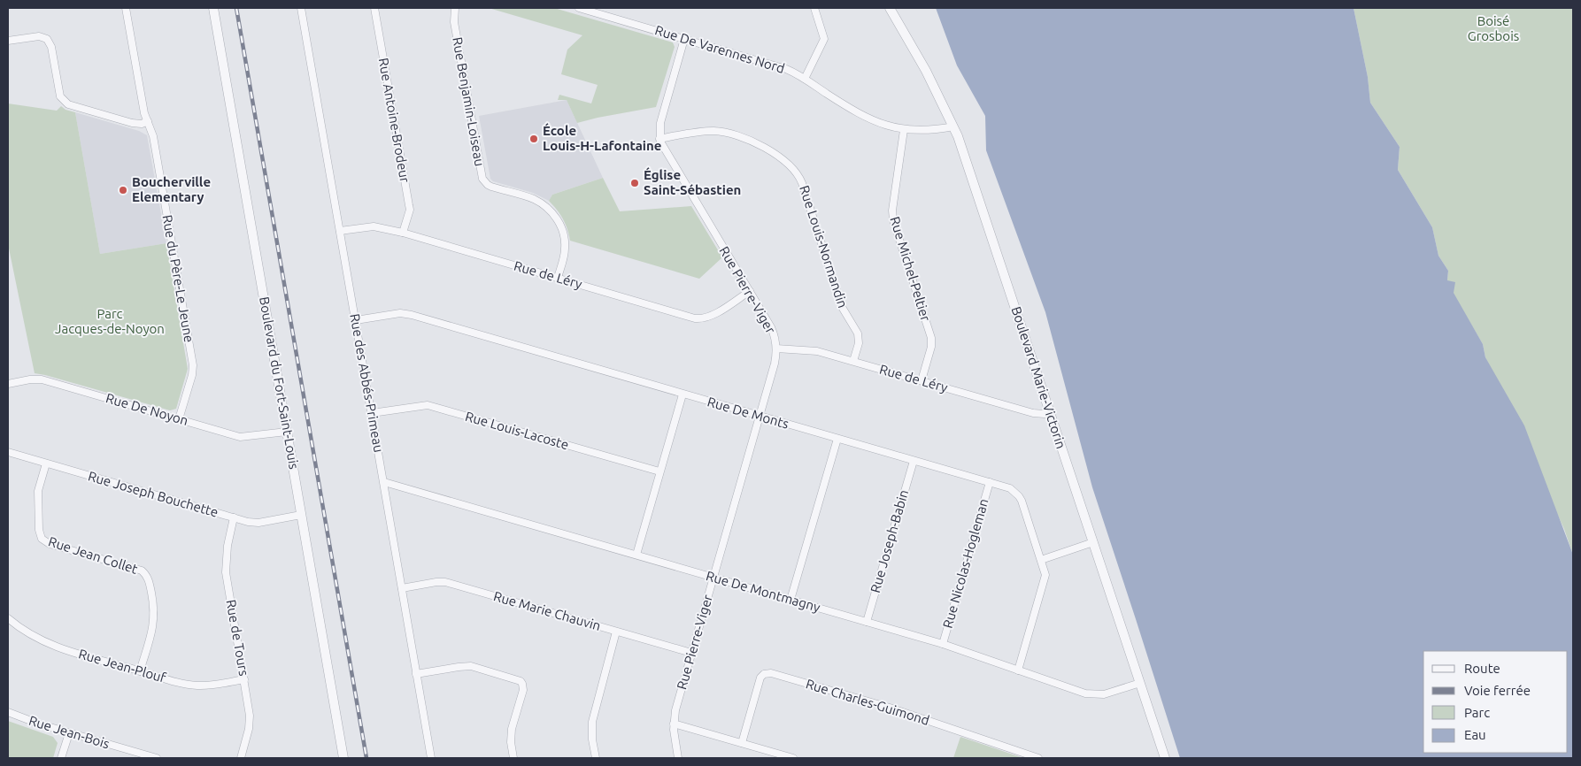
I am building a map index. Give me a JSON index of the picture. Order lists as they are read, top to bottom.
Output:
{
  "streets": {
    "street": [
      "Rue De Varennes Nord",
      "Rue Benjamin-Loiseau",
      "Rue Antoine-Brodeur",
      "Rue Louis-Normandin",
      "Rue Michel-Peltier",
      "Rue de Léry",
      "Rue du Père-Le Jeune",
      "Rue Pierre-Viger",
      "Boulevard Marie-Victorin",
      "Boulevard du Fort-Saint-Louis",
      "Rue des Abbés-Primeau",
      "Rue De Noyon",
      "Rue De Monts",
      "Rue Louis-Lacoste",
      "Rue Joseph Bouchette",
      "Rue Joseph-Babin",
      "Rue Jean Collet",
      "Rue Nicolas-Hogleman",
      "Rue De Montmagny",
      "Rue Marie Chauvin",
      "Rue de Tours",
      "Rue Jean-Plouf",
      "Rue Charles-Guimond",
      "Rue Jean-Bois"
    ]
  },
  "crossings": [
    ["Rue De Varennes Nord", "Rue Michel-Peltier"],
    ["Rue De Varennes Nord", "Boulevard Marie-Victorin"],
    ["Rue Benjamin-Loiseau", "Rue de Léry"],
    ["Rue Antoine-Brodeur", "Rue de Léry"],
    ["Rue Louis-Normandin", "Rue de Léry"],
    ["Rue Louis-Normandin", "Rue Pierre-Viger"],
    ["Rue Michel-Peltier", "Rue de Léry"],
    ["Rue de Léry", "Rue Pierre-Viger"],
    ["Rue de Léry", "Boulevard Marie-Victorin"],
    ["Rue de Léry", "Rue des Abbés-Primeau"],
    ["Rue du Père-Le Jeune", "Rue De Noyon"],
    ["Rue Pierre-Viger", "Rue De Monts"],
    ["Rue Pierre-Viger", "Rue De Montmagny"],
    ["Rue Pierre-Viger", "Rue Marie Chauvin"],
    ["Boulevard Marie-Victorin", "Rue De Montmagny"],
    ["Boulevard du Fort-Saint-Louis", "Rue De Noyon"],
    ["Boulevard du Fort-Saint-Louis", "Rue Joseph Bouchette"],
    ["Rue des Abbés-Primeau", "Rue De Monts"],
    ["Rue des Abbés-Primeau", "Rue Louis-Lacoste"],
    ["Rue des Abbés-Primeau", "Rue De Montmagny"],
    ["Rue des Abbés-Primeau", "Rue Marie Chauvin"],
    ["Rue De Monts", "Rue Joseph-Babin"],
    ["Rue De Monts", "Rue Nicolas-Hogleman"],
    ["Rue De Monts", "Rue De Montmagny"],
    ["Rue Joseph Bouchette", "Rue Jean Collet"],
    ["Rue Joseph Bouchette", "Rue de Tours"],
    ["Rue Joseph-Babin", "Rue De Montmagny"],
    ["Rue Jean Collet", "Rue Jean-Plouf"],
    ["Rue Nicolas-Hogleman", "Rue De Montmagny"],
    ["Rue de Tours", "Rue Jean-Plouf"]
  ],
  "parks": ["Boisé Grosbois", "Parc Jacques-de-Noyon"],
  "places": ["École Louis-H-Lafontaine", "Église Saint-Sébastien", "Boucherville Elementary"],
  "legend": [
    "Route",
    "Voie ferrée",
    "Parc",
    "Eau"
  ]
}
